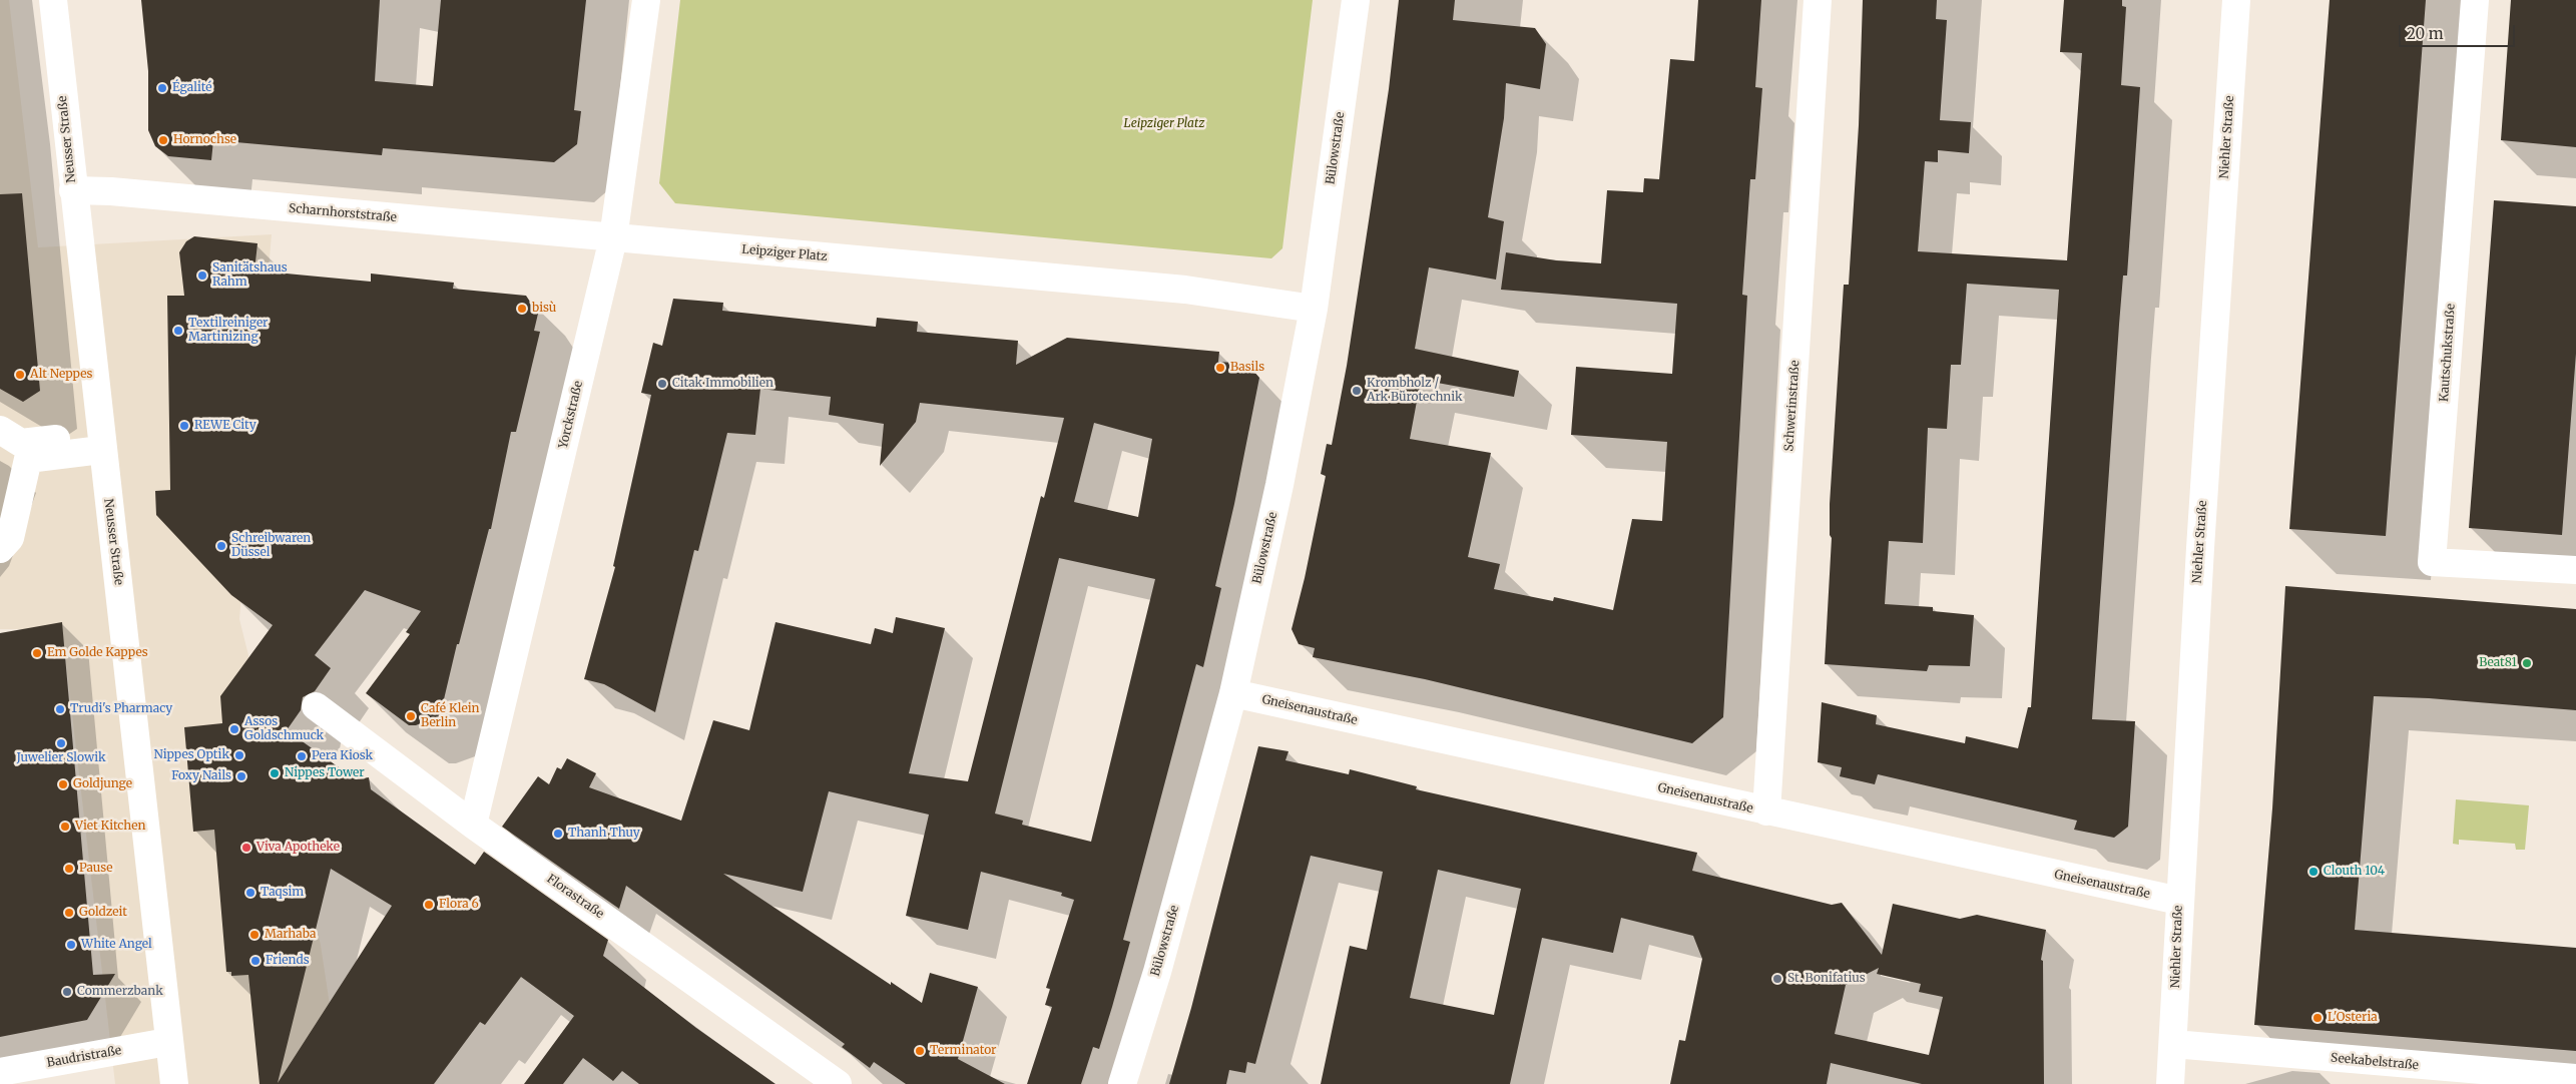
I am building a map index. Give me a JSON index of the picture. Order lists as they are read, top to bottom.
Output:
{
  "streets": {
    "street": [
      "Niehler Straße",
      "Neusser Straße",
      "Bülowstraße",
      "Scharnhorststraße",
      "Leipziger Platz",
      "Kautschukstraße",
      "Schwerinstraße",
      "Yorckstraße",
      "Gneisenaustraße",
      "Florastraße",
      "Baudristraße",
      "Seekabelstraße"
    ]
  },
  "crossings": [
    ["Niehler Straße", "Gneisenaustraße"],
    ["Niehler Straße", "Seekabelstraße"],
    ["Neusser Straße", "Scharnhorststraße"],
    ["Neusser Straße", "Baudristraße"],
    ["Bülowstraße", "Leipziger Platz"],
    ["Bülowstraße", "Gneisenaustraße"],
    ["Scharnhorststraße", "Leipziger Platz"],
    ["Scharnhorststraße", "Yorckstraße"],
    ["Leipziger Platz", "Yorckstraße"],
    ["Schwerinstraße", "Gneisenaustraße"],
    ["Yorckstraße", "Florastraße"]
  ],
  "parks": ["Leipziger Platz"],
  "places": [
    "Égalité",
    "Hornochse",
    "Sanitätshaus Rahm",
    "bisù",
    "Textilreiniger Martinizing",
    "Basils",
    "Alt Neppes",
    "Citak Immobilien",
    "Krombholz / Ark Bürotechnik",
    "REWE City",
    "Schreibwaren Düssel",
    "Em Golde Kappes",
    "Beat81",
    "Trudi's Pharmacy",
    "Café Klein Berlin",
    "Assos Goldschmuck",
    "Juwelier Slowik",
    "Nippes Optik",
    "Pera Kiosk",
    "Nippes Tower",
    "Foxy Nails",
    "Goldjunge",
    "Viet Kitchen",
    "Thanh Thuy",
    "Viva Apotheke",
    "Pause",
    "Clouth 104",
    "Taqsim",
    "Flora 6",
    "Goldzeit",
    "Marhaba",
    "White Angel",
    "Friends",
    "St. Bonifatius",
    "Commerzbank",
    "L'Osteria",
    "Terminator"
  ],
  "scale_bar": "20 m"
}
